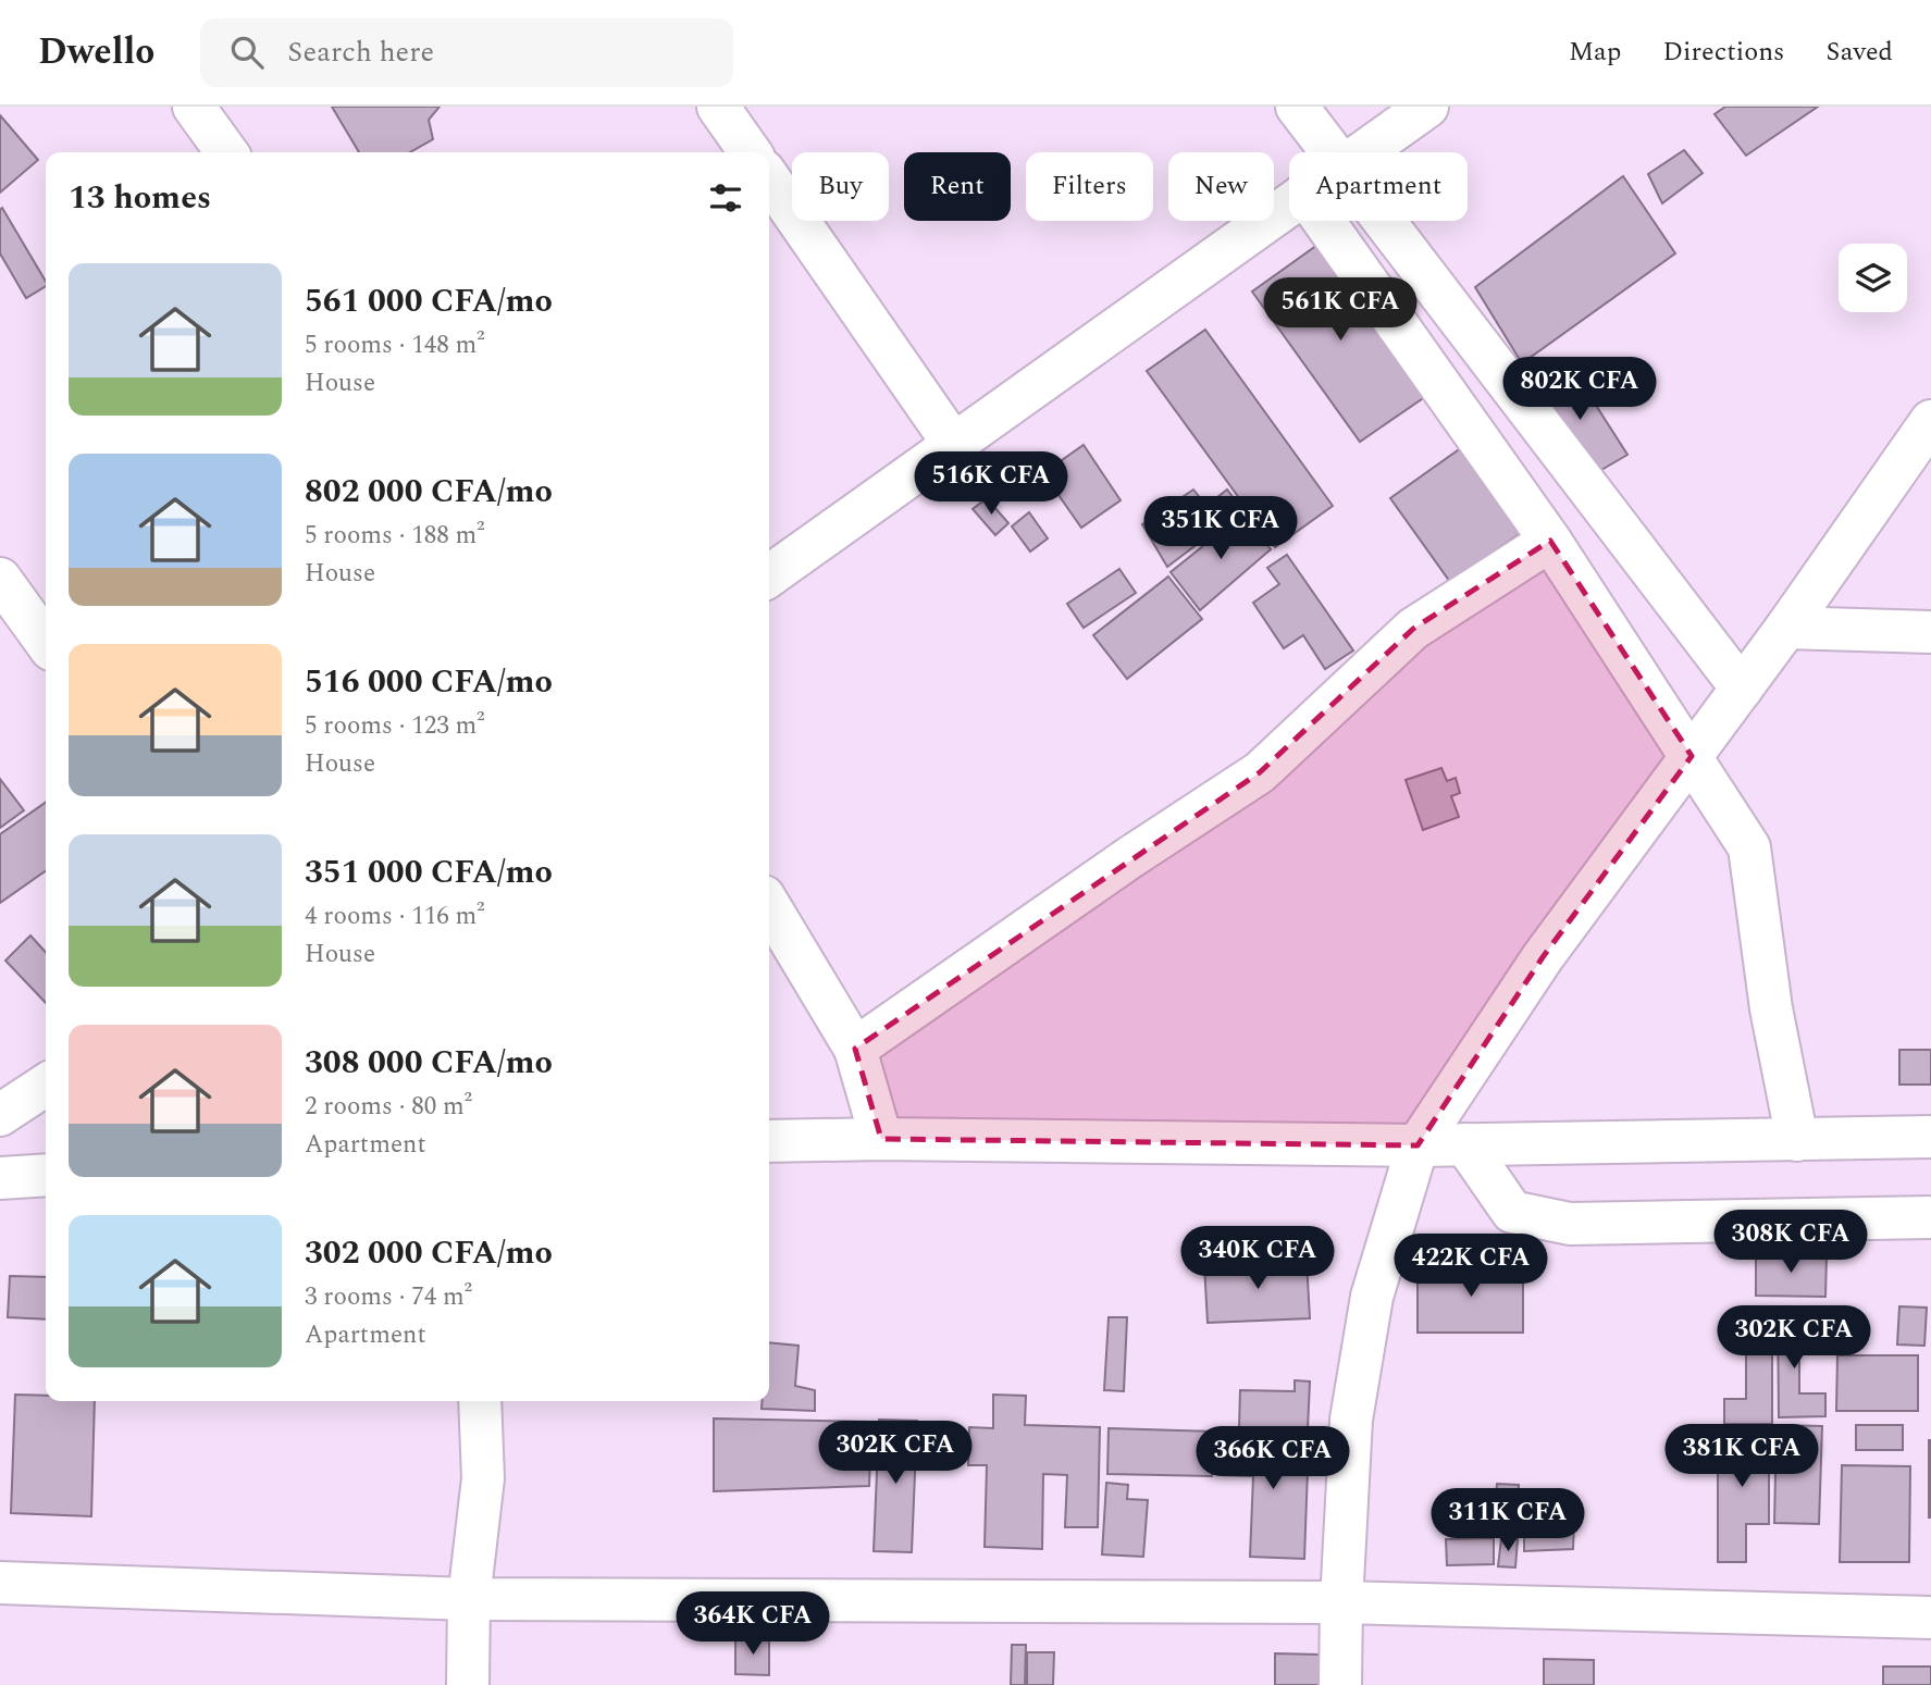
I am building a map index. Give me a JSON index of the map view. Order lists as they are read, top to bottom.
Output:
{
  "page": {
    "header": "Dwello",
    "search": "Search here",
    "nav": ["Map", "Directions", "Saved"],
    "chip": [
      "Buy",
      "Rent",
      "Filters",
      "New",
      "Apartment"
    ],
    "heading": "13 homes",
    "list": [
      {
        "name": "561 000 CFA/mo",
        "note": "5 rooms · 148 m² · House"
      },
      {
        "name": "802 000 CFA/mo",
        "note": "5 rooms · 188 m² · House"
      },
      {
        "name": "516 000 CFA/mo",
        "note": "5 rooms · 123 m² · House"
      },
      {
        "name": "351 000 CFA/mo",
        "note": "4 rooms · 116 m² · House"
      },
      {
        "name": "308 000 CFA/mo",
        "note": "2 rooms · 80 m² · Apartment"
      },
      {
        "name": "302 000 CFA/mo",
        "note": "3 rooms · 74 m² · Apartment"
      }
    ],
    "price": [
      "561K CFA",
      "802K CFA",
      "516K CFA",
      "351K CFA",
      "308K CFA",
      "340K CFA",
      "422K CFA",
      "302K CFA",
      "302K CFA",
      "381K CFA",
      "366K CFA",
      "311K CFA",
      "364K CFA"
    ]
  }
}
